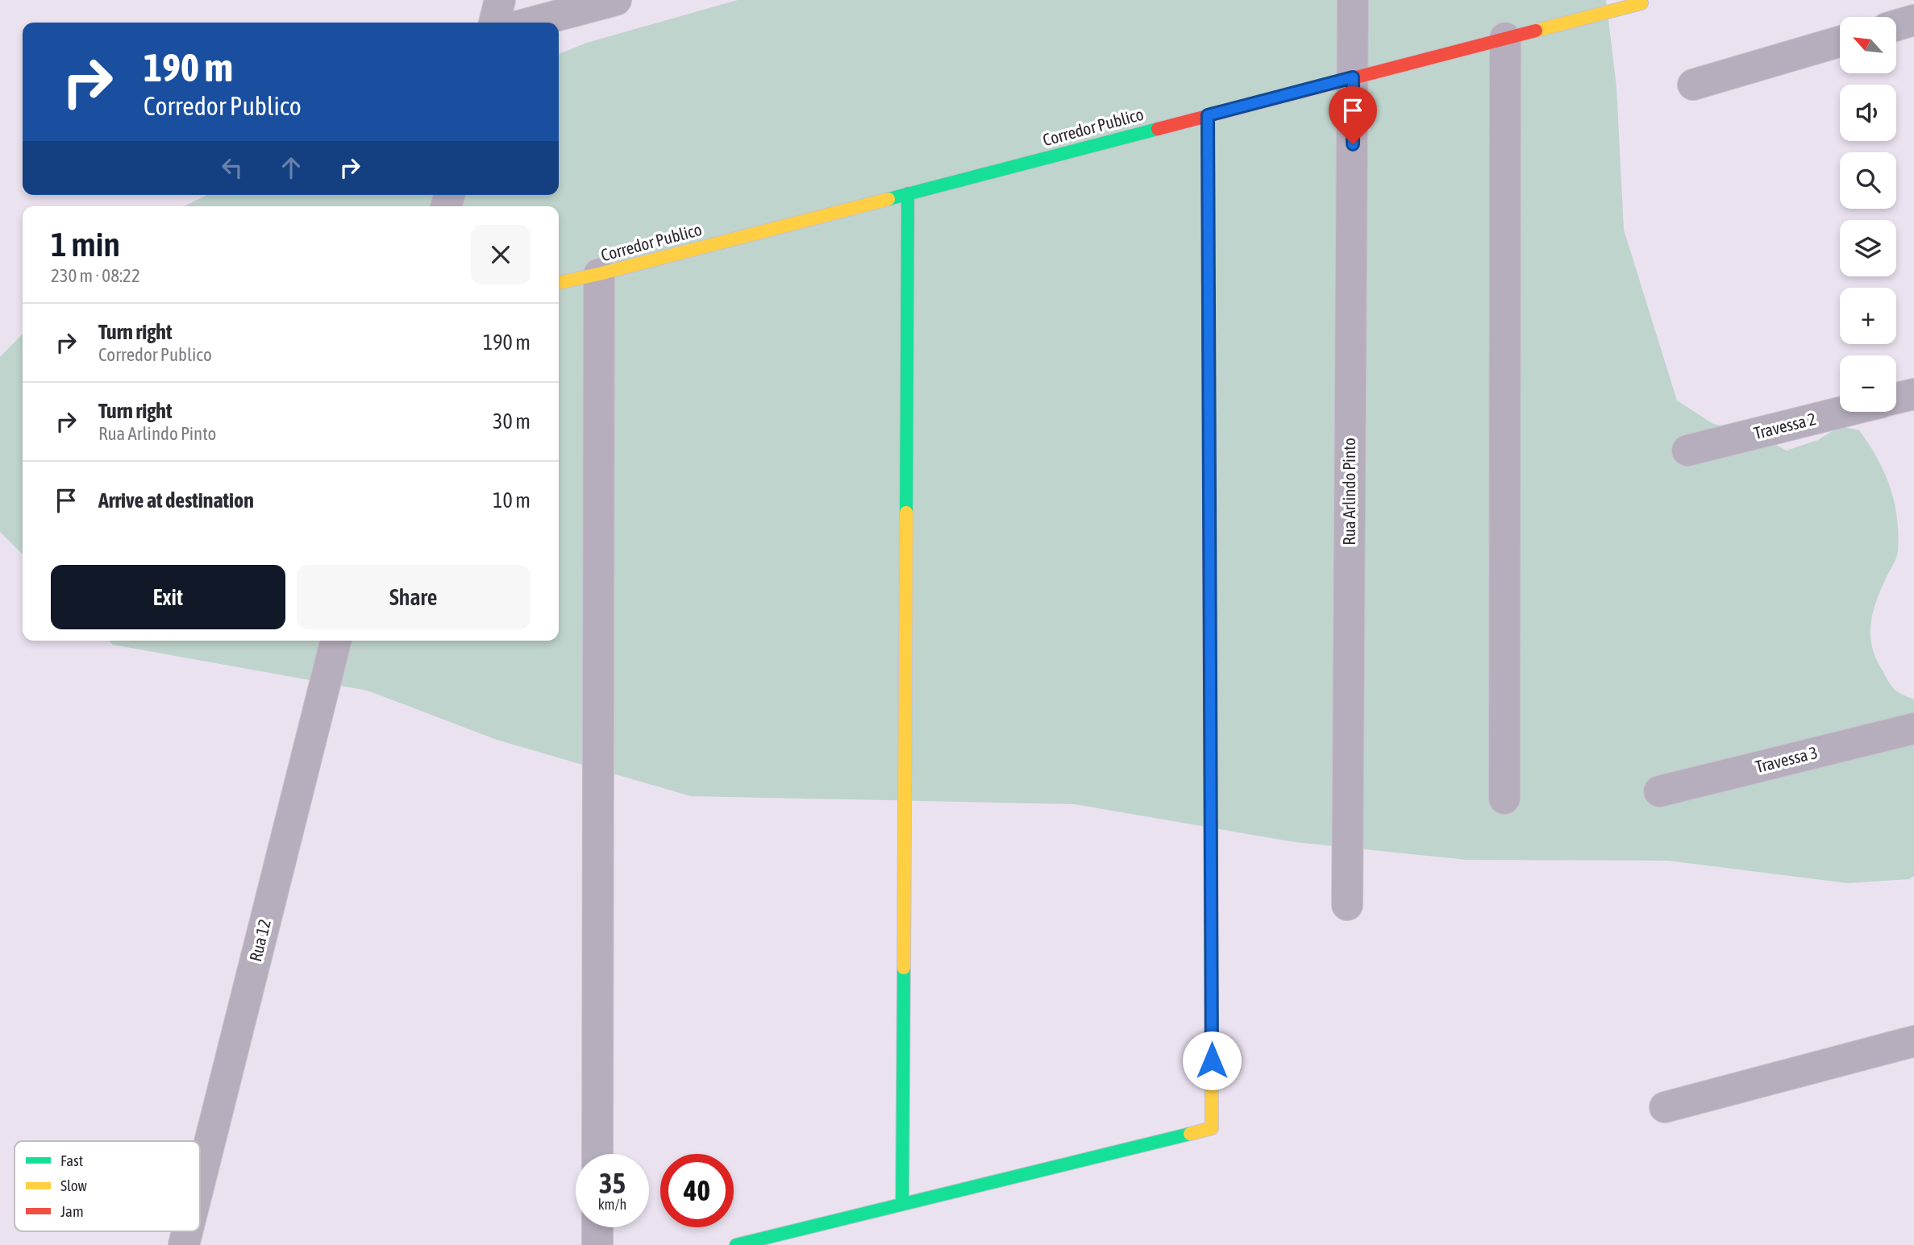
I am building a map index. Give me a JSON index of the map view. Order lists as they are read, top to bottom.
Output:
{
  "streets": {
    "street": [
      "Corredor Publico",
      "Travessa 2",
      "Rua Arlindo Pinto",
      "Travessa 3",
      "Rua 12"
    ]
  },
  "crossings": [
    ["Corredor Publico", "Rua Arlindo Pinto"]
  ],
  "legend": ["Fast", "Slow", "Jam"],
  "north": "top left",
  "page": {
    "map_buttons": ["+", "−"],
    "turn": ["190 m", "Corredor Publico"],
    "heading": ["1 min", "230 m · 08:22"],
    "list": [
      {
        "name": "Turn right",
        "note": "Corredor Publico",
        "value": "190 m"
      },
      {
        "name": "Turn right",
        "note": "Rua Arlindo Pinto",
        "value": "30 m"
      },
      {
        "name": "Arrive at destination",
        "value": "10 m"
      }
    ],
    "buttons": ["Exit", "Share"],
    "speed": "35 km/h",
    "limit": "40"
  }
}
